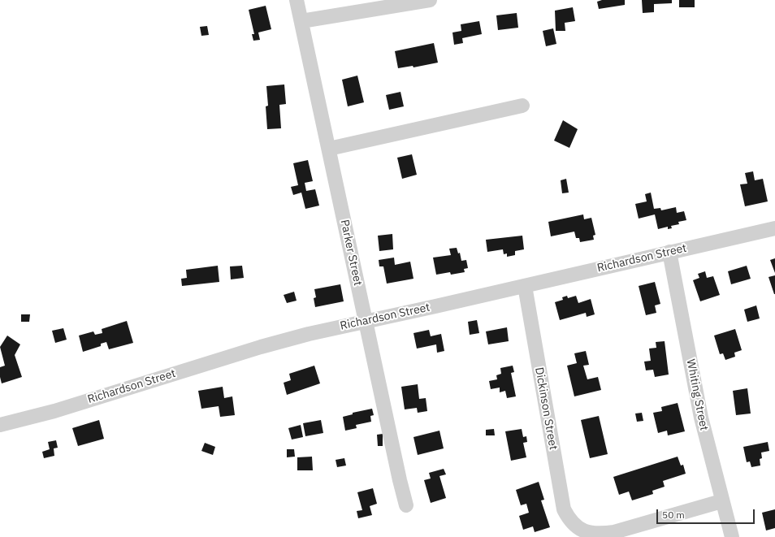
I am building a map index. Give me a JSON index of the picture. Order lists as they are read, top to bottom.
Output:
{
  "streets": {
    "street": [
      "Parker Street",
      "Richardson Street",
      "Whiting Street",
      "Dickinson Street"
    ]
  },
  "crossings": [
    ["Parker Street", "Richardson Street"],
    ["Richardson Street", "Whiting Street"],
    ["Richardson Street", "Dickinson Street"],
    ["Whiting Street", "Dickinson Street"]
  ],
  "scale_bar": "50 m"
}
